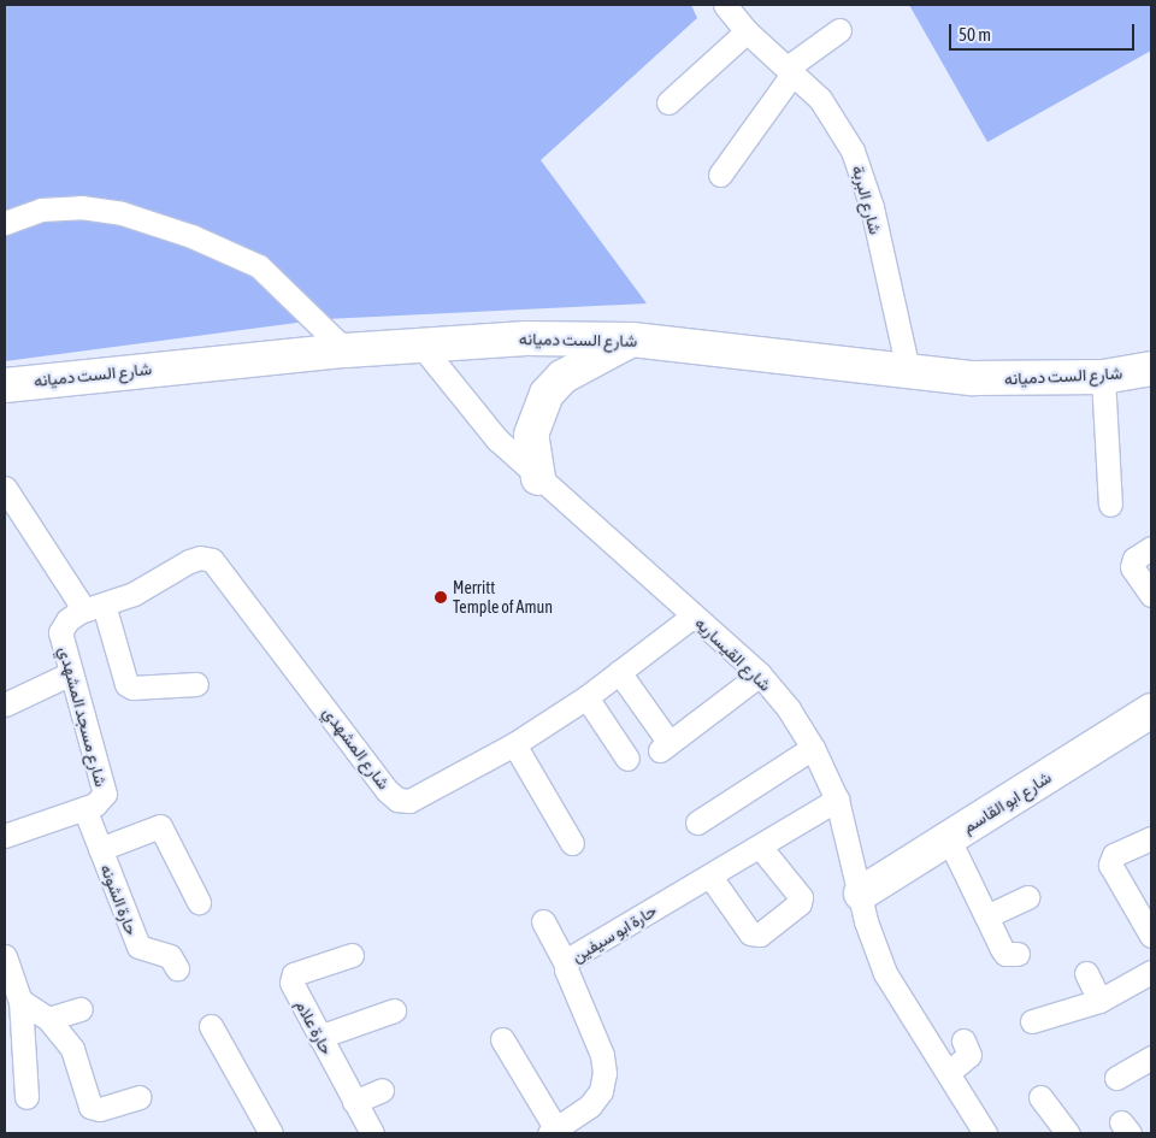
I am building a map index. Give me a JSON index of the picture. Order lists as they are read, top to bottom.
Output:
{
  "streets": {
    "street": [
      "شارع البربة",
      "شارع الست دميانه",
      "شارع القيساريه",
      "شارع مسجد المشهدي",
      "شارع المشهدي",
      "شارع ابو القاسم",
      "حارة الشونه",
      "حارة ابو سيفين",
      "حارة علام"
    ]
  },
  "crossings": [
    ["شارع البربة", "شارع الست دميانه"],
    ["شارع الست دميانه", "شارع القيساريه"],
    ["شارع القيساريه", "شارع المشهدي"],
    ["شارع القيساريه", "شارع ابو القاسم"],
    ["شارع القيساريه", "حارة ابو سيفين"],
    ["شارع مسجد المشهدي", "شارع المشهدي"],
    ["شارع مسجد المشهدي", "حارة الشونه"]
  ],
  "places": ["Merritt Temple of Amun"],
  "scale_bar": "50 m"
}
